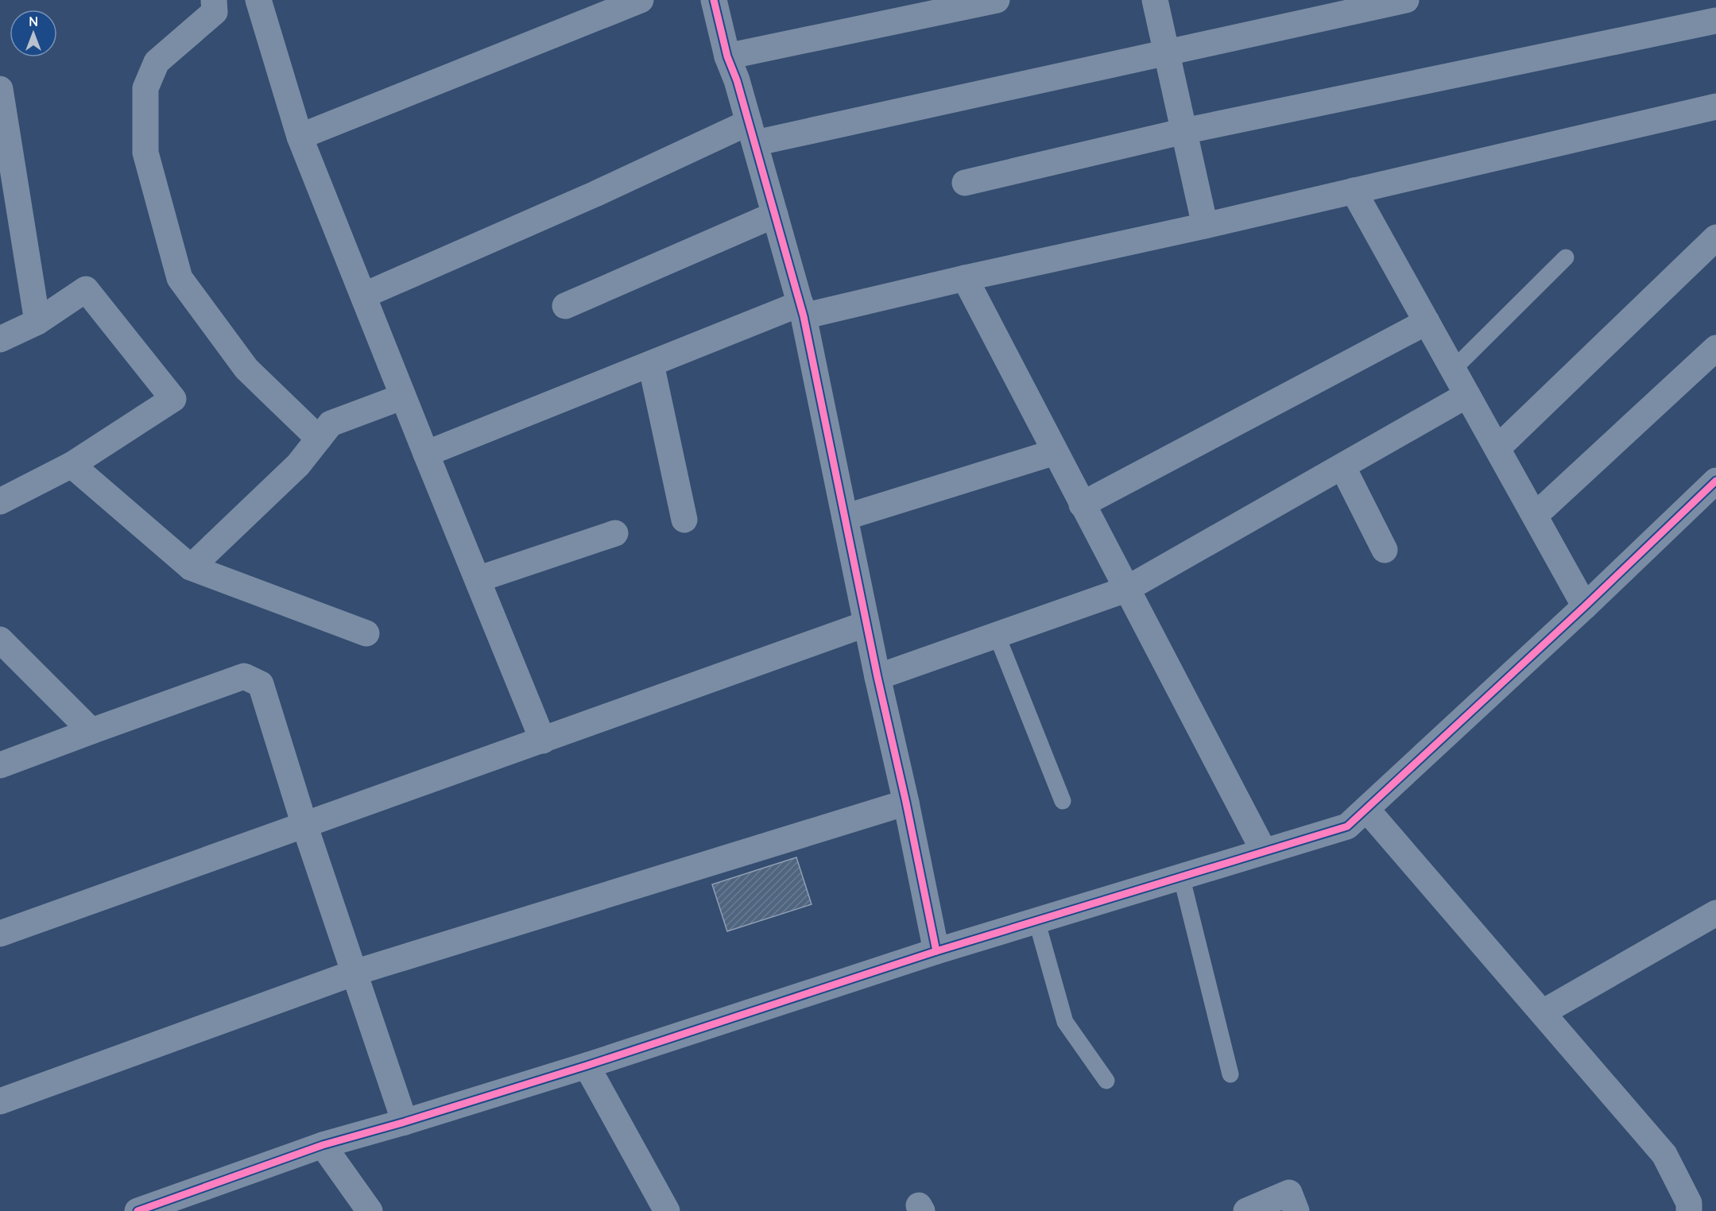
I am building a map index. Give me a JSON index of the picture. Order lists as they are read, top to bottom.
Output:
{
  "north": "top"
}
